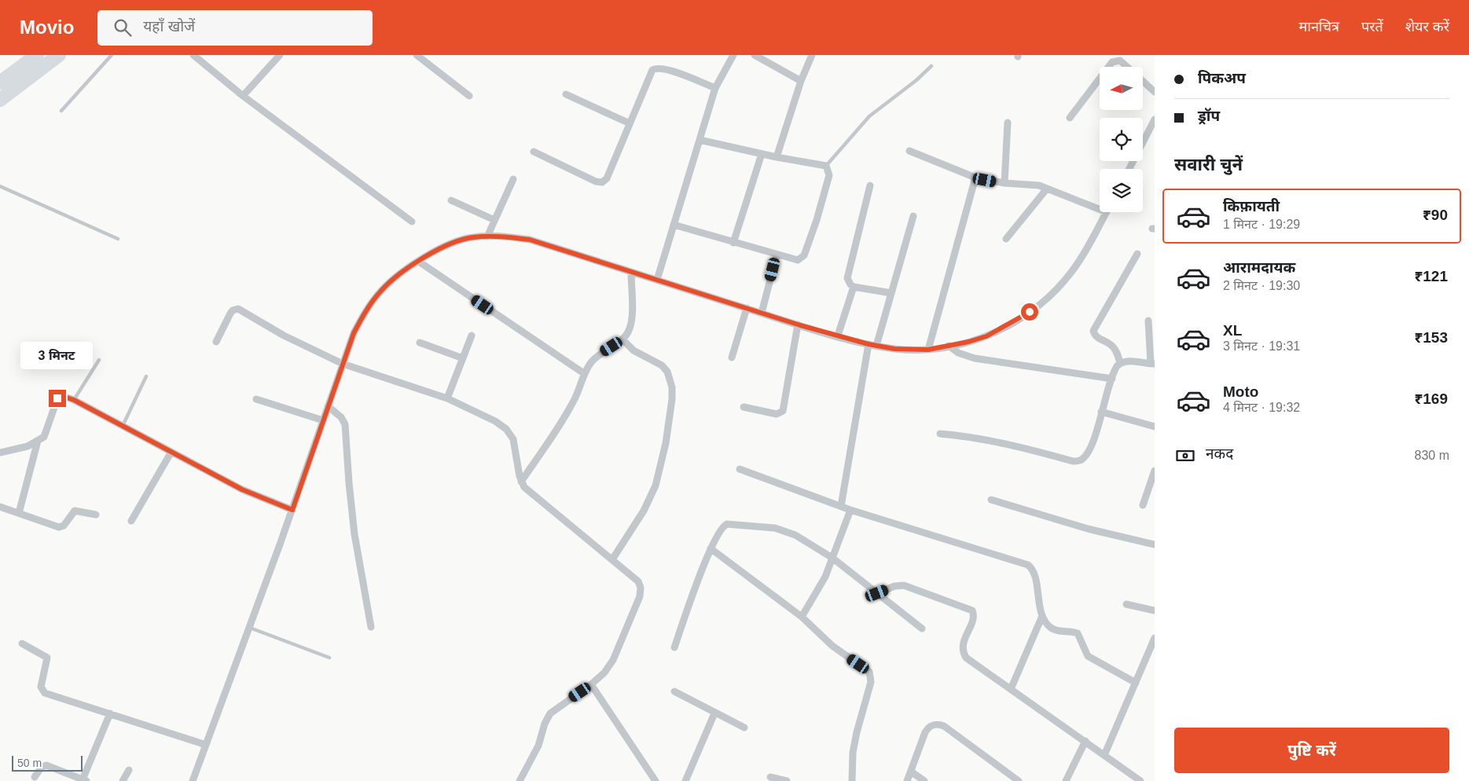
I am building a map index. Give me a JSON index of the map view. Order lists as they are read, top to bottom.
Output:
{
  "scale_bar": "50 m",
  "north": "left",
  "page": {
    "header": "Movio",
    "search": "यहाँ खोजें",
    "nav": ["मानचित्र", "परतें", "शेयर करें"],
    "banner": ["पिकअप", "ड्रॉप"],
    "heading": "सवारी चुनें",
    "list": [
      {
        "name": "किफ़ायती",
        "note": "1 मिनट · 19:29",
        "value": "₹90"
      },
      {
        "name": "आरामदायक",
        "note": "2 मिनट · 19:30",
        "value": "₹121"
      },
      {
        "name": "XL",
        "note": "3 मिनट · 19:31",
        "value": "₹153"
      },
      {
        "name": "Moto",
        "note": "4 मिनट · 19:32",
        "value": "₹169"
      }
    ],
    "bubble": "3 मिनट",
    "pay": ["नकद", "830 m"],
    "buttons": "पुष्टि करें",
    "scale": "50 m"
  }
}
